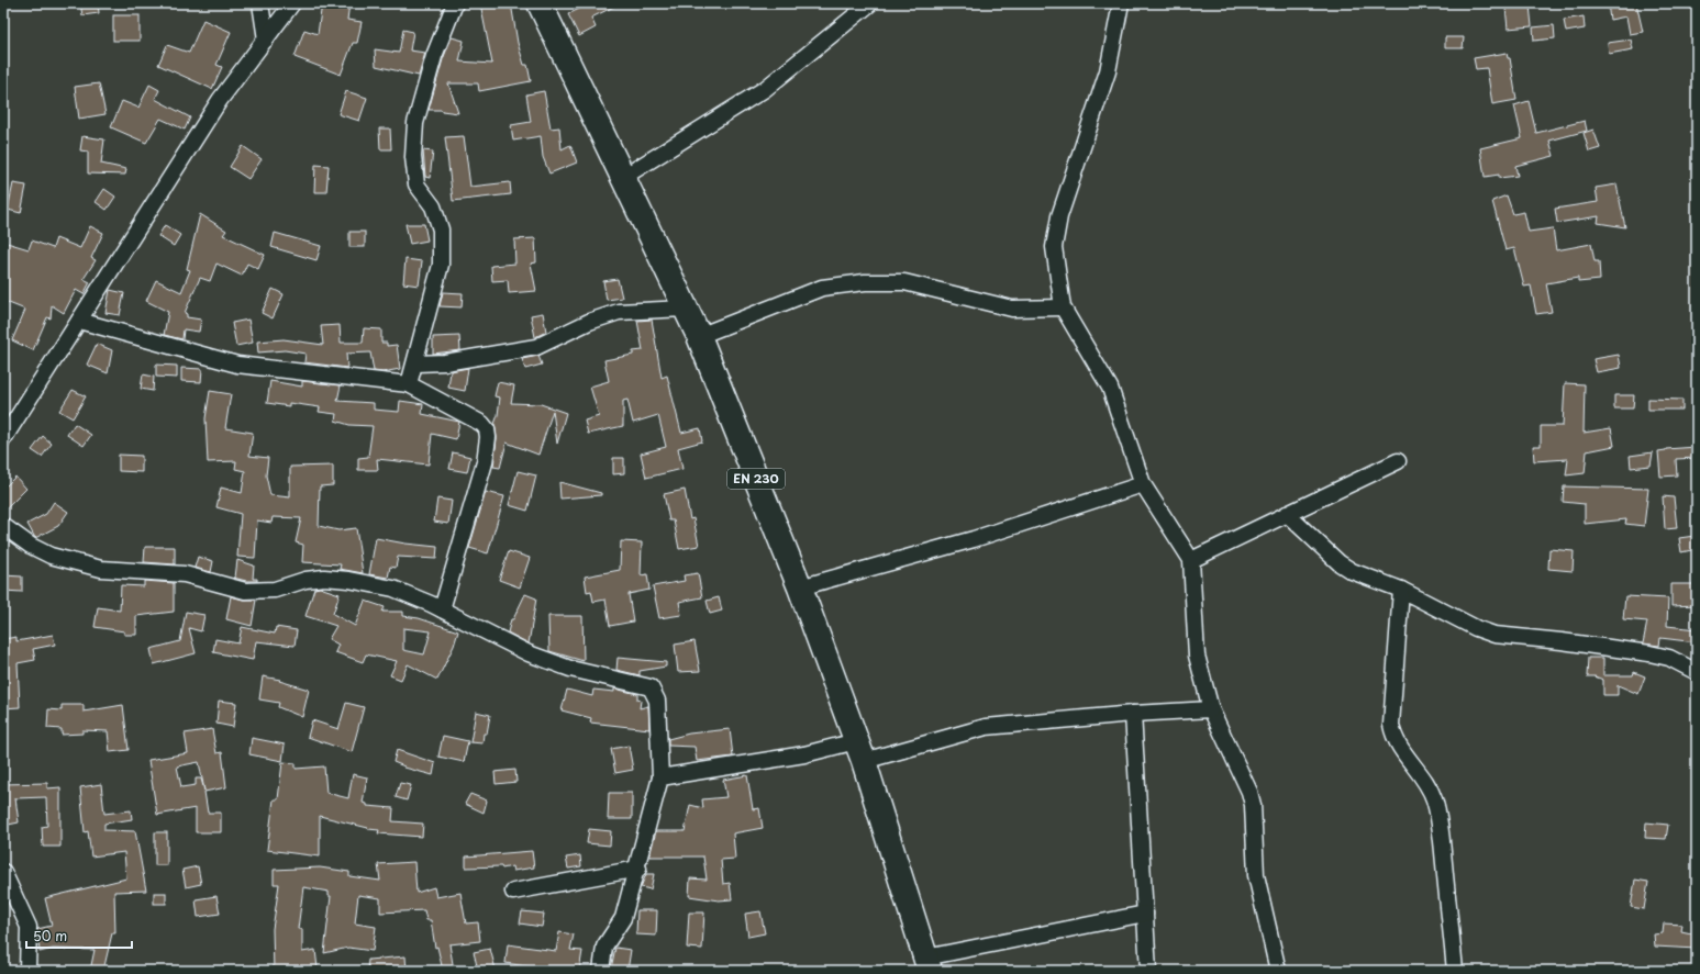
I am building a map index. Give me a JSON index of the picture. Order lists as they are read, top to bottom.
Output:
{
  "streets": {
    "main road": ["EN 230"]
  },
  "scale_bar": "50 m"
}
